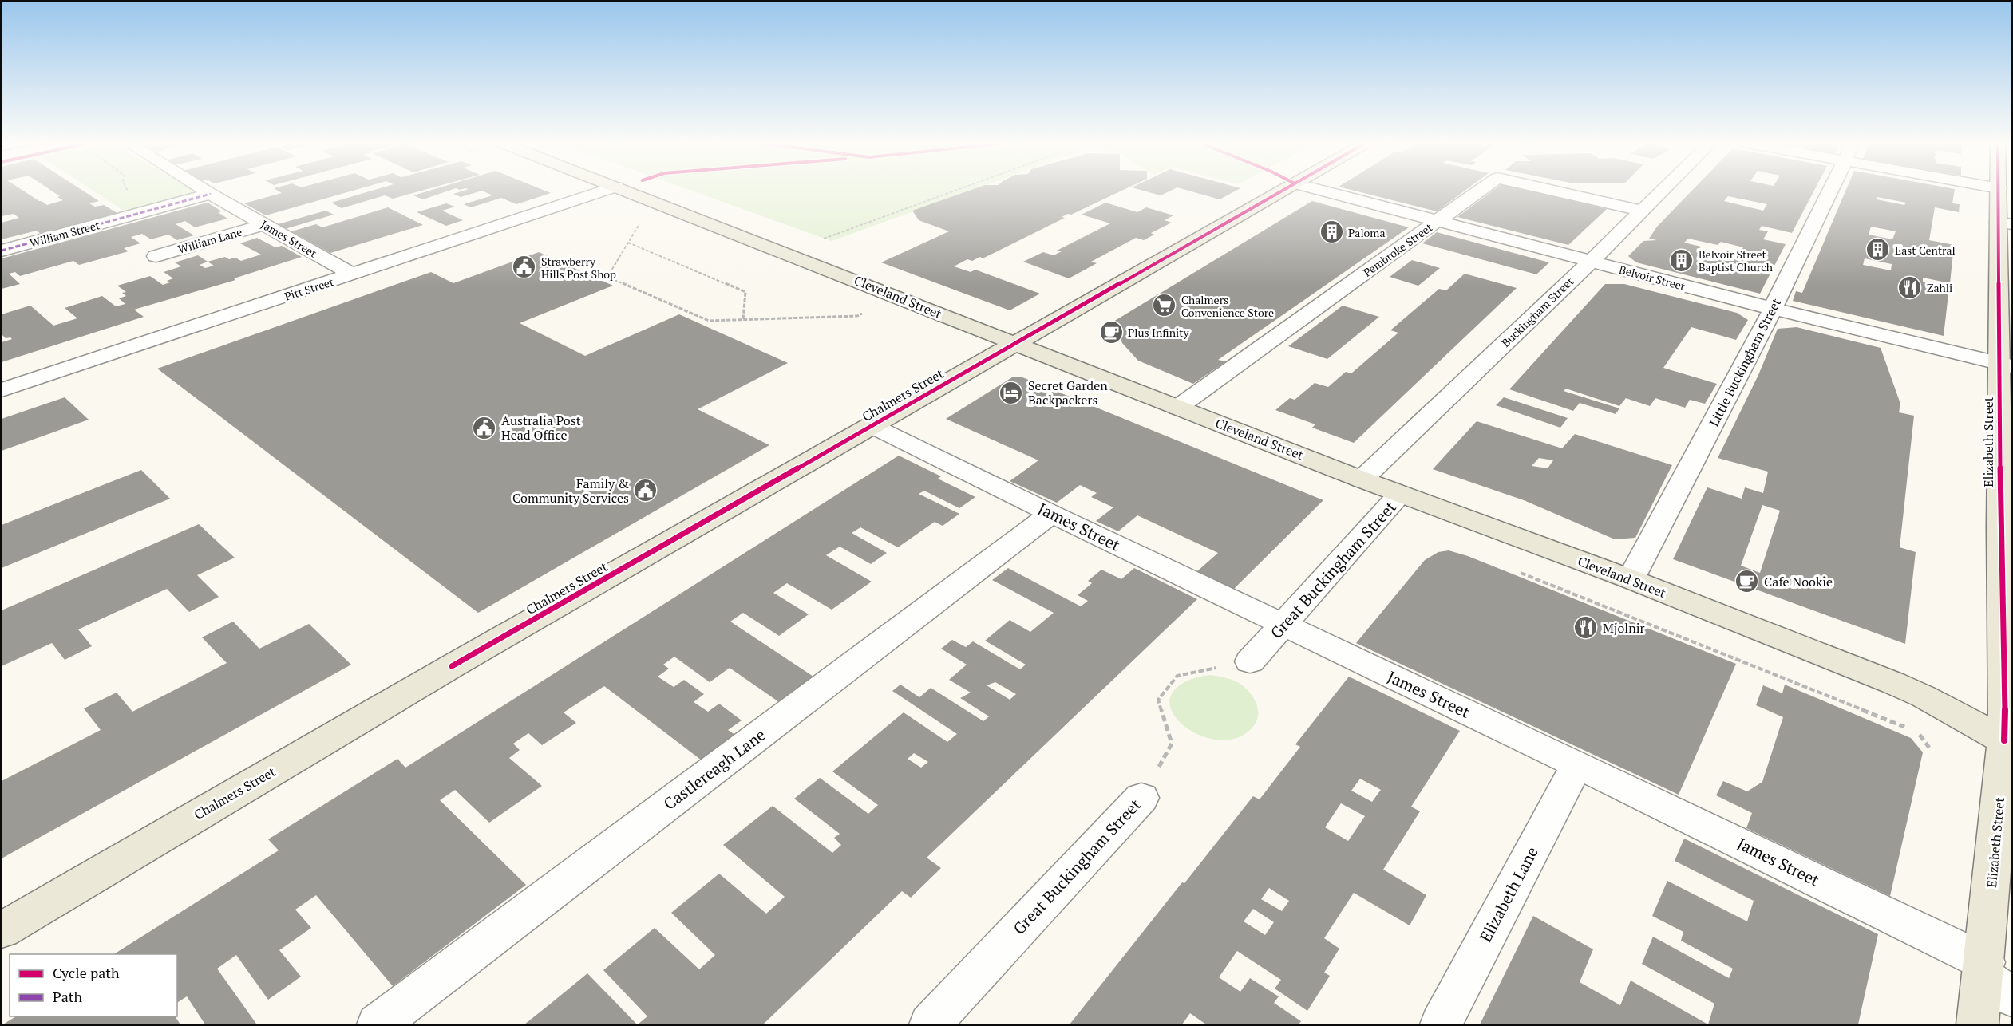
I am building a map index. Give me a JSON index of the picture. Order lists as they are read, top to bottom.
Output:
{
  "streets": {
    "main road": ["Cleveland Street", "Chalmers Street", "Elizabeth Street"],
    "street": [
      "William Street",
      "James Street",
      "William Lane",
      "Pembroke Street",
      "Belvoir Street",
      "Pitt Street",
      "Buckingham Street",
      "Little Buckingham Street",
      "Great Buckingham Street",
      "Castlereagh Lane",
      "Elizabeth Lane"
    ]
  },
  "crossings": [
    ["William Street", "James Street"],
    ["James Street", "William Lane"],
    ["James Street", "Pitt Street"],
    ["James Street", "Chalmers Street"],
    ["James Street", "Elizabeth Street"],
    ["James Street", "Great Buckingham Street"],
    ["James Street", "Castlereagh Lane"],
    ["James Street", "Elizabeth Lane"],
    ["Pembroke Street", "Belvoir Street"],
    ["Pembroke Street", "Cleveland Street"],
    ["Pembroke Street", "Buckingham Street"],
    ["Belvoir Street", "Buckingham Street"],
    ["Belvoir Street", "Little Buckingham Street"],
    ["Belvoir Street", "Elizabeth Street"],
    ["Cleveland Street", "Buckingham Street"],
    ["Cleveland Street", "Little Buckingham Street"],
    ["Cleveland Street", "Chalmers Street"],
    ["Cleveland Street", "Elizabeth Street"],
    ["Cleveland Street", "Great Buckingham Street"]
  ],
  "places": {
    "building": ["Paloma", "East Central", "Belvoir Street Baptist Church"],
    "public building": ["Strawberry Hills Post Shop", "Australia Post Head Office", "Family & Community Services"],
    "restaurant": ["Zahli", "Mjolnir"],
    "supermarket": ["Chalmers Convenience Store"],
    "cafe": ["Plus Infinity", "Cafe Nookie"],
    "hotel": ["Secret Garden Backpackers"]
  },
  "legend": ["Cycle path", "Path"]
}
